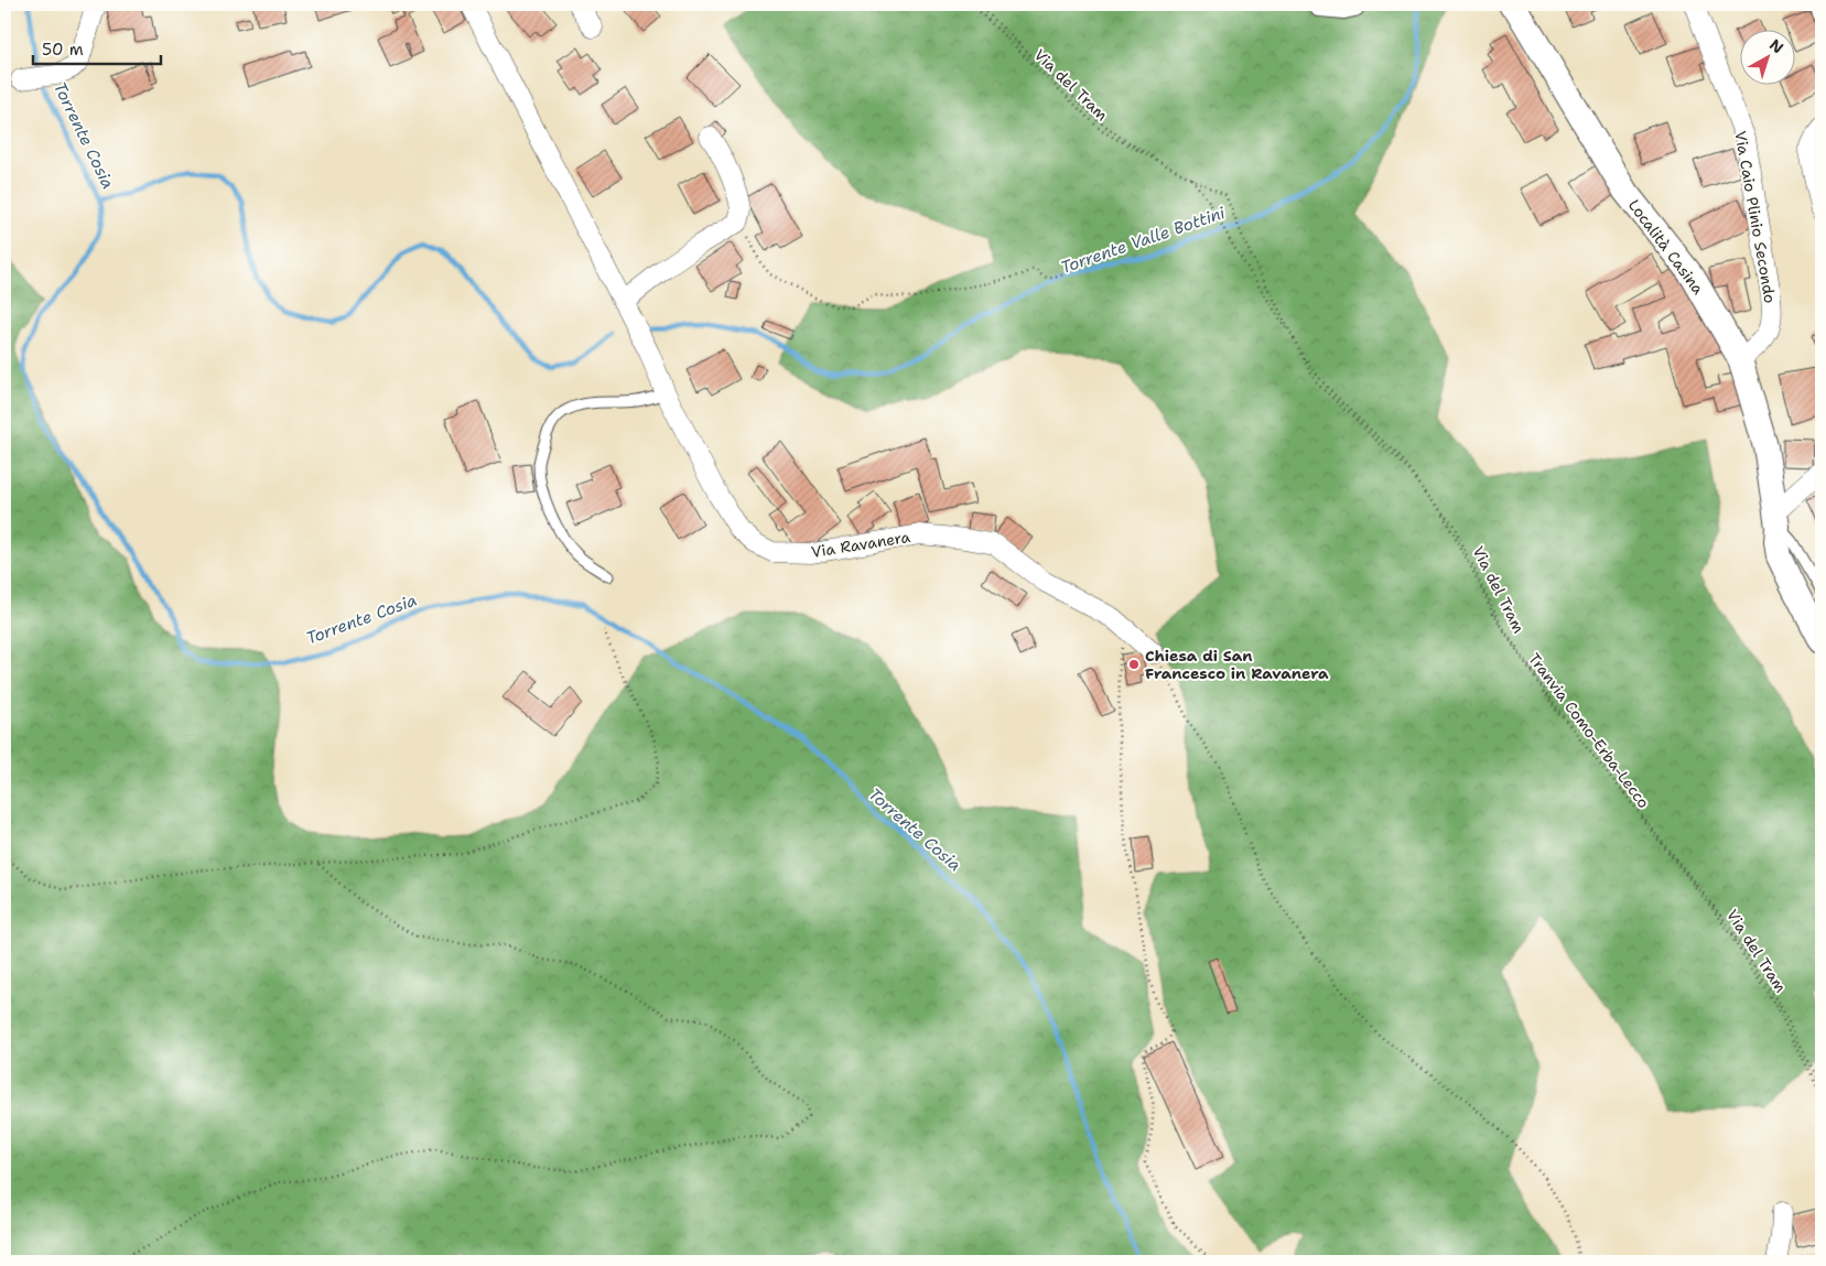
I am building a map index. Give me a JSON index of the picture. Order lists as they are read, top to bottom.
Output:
{
  "streets": {
    "street": ["Via Caio Plinio Secondo", "Località Casina", "Via Ravanera"],
    "path": ["Via del Tram", "Tranvia Como-Erba-Lecco"]
  },
  "crossings": [
    ["Via del Tram", "Tranvia Como-Erba-Lecco"],
    ["Via Caio Plinio Secondo", "Località Casina"]
  ],
  "water": ["Torrente Cosia", "Torrente Valle Bottini"],
  "places": ["Chiesa di San Francesco in Ravanera"],
  "scale_bar": "50 m",
  "north": "top right"
}
